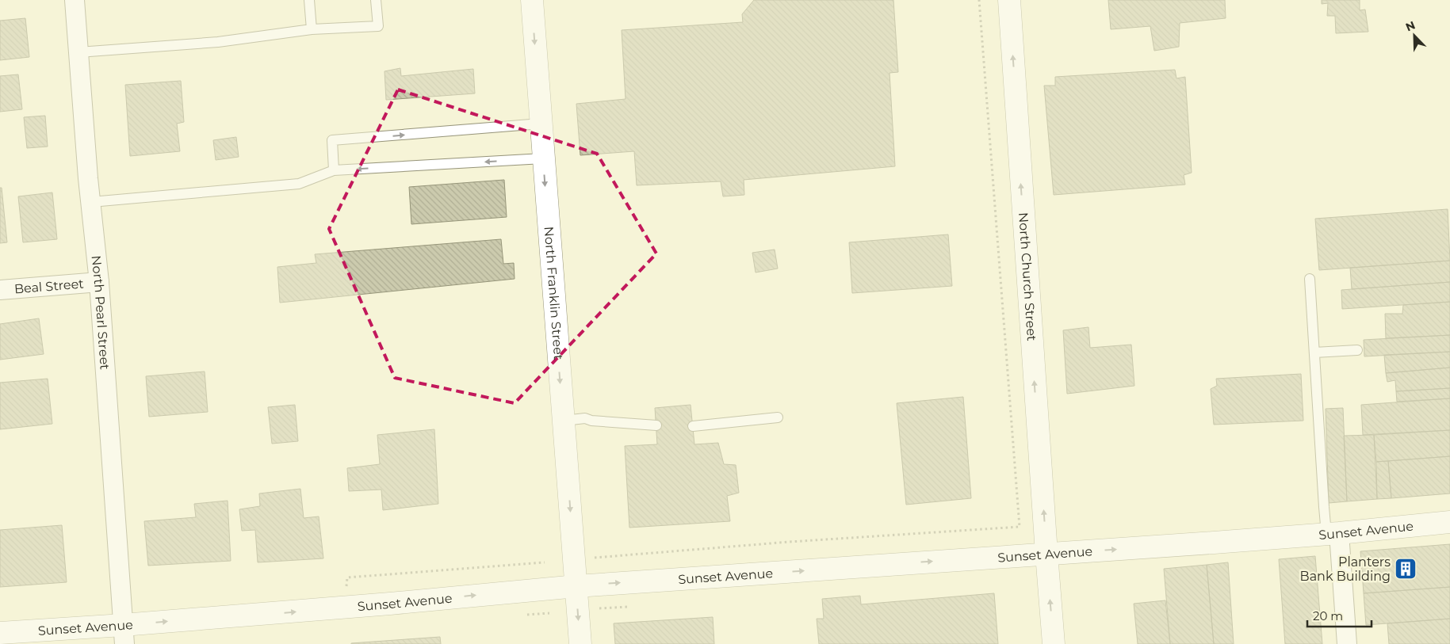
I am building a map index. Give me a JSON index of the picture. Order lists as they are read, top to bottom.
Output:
{
  "streets": {
    "main road": ["North Church Street", "North Franklin Street", "Sunset Avenue"],
    "street": ["Beal Street", "North Pearl Street"]
  },
  "crossings": [
    ["North Church Street", "Sunset Avenue"],
    ["Beal Street", "North Pearl Street"],
    ["North Franklin Street", "Sunset Avenue"],
    ["North Pearl Street", "Sunset Avenue"]
  ],
  "one_way": ["North Church Street", "North Franklin Street", "Sunset Avenue"],
  "places": {
    "building": ["Planters Bank Building"]
  },
  "scale_bar": "20 m",
  "north": "top left"
}
